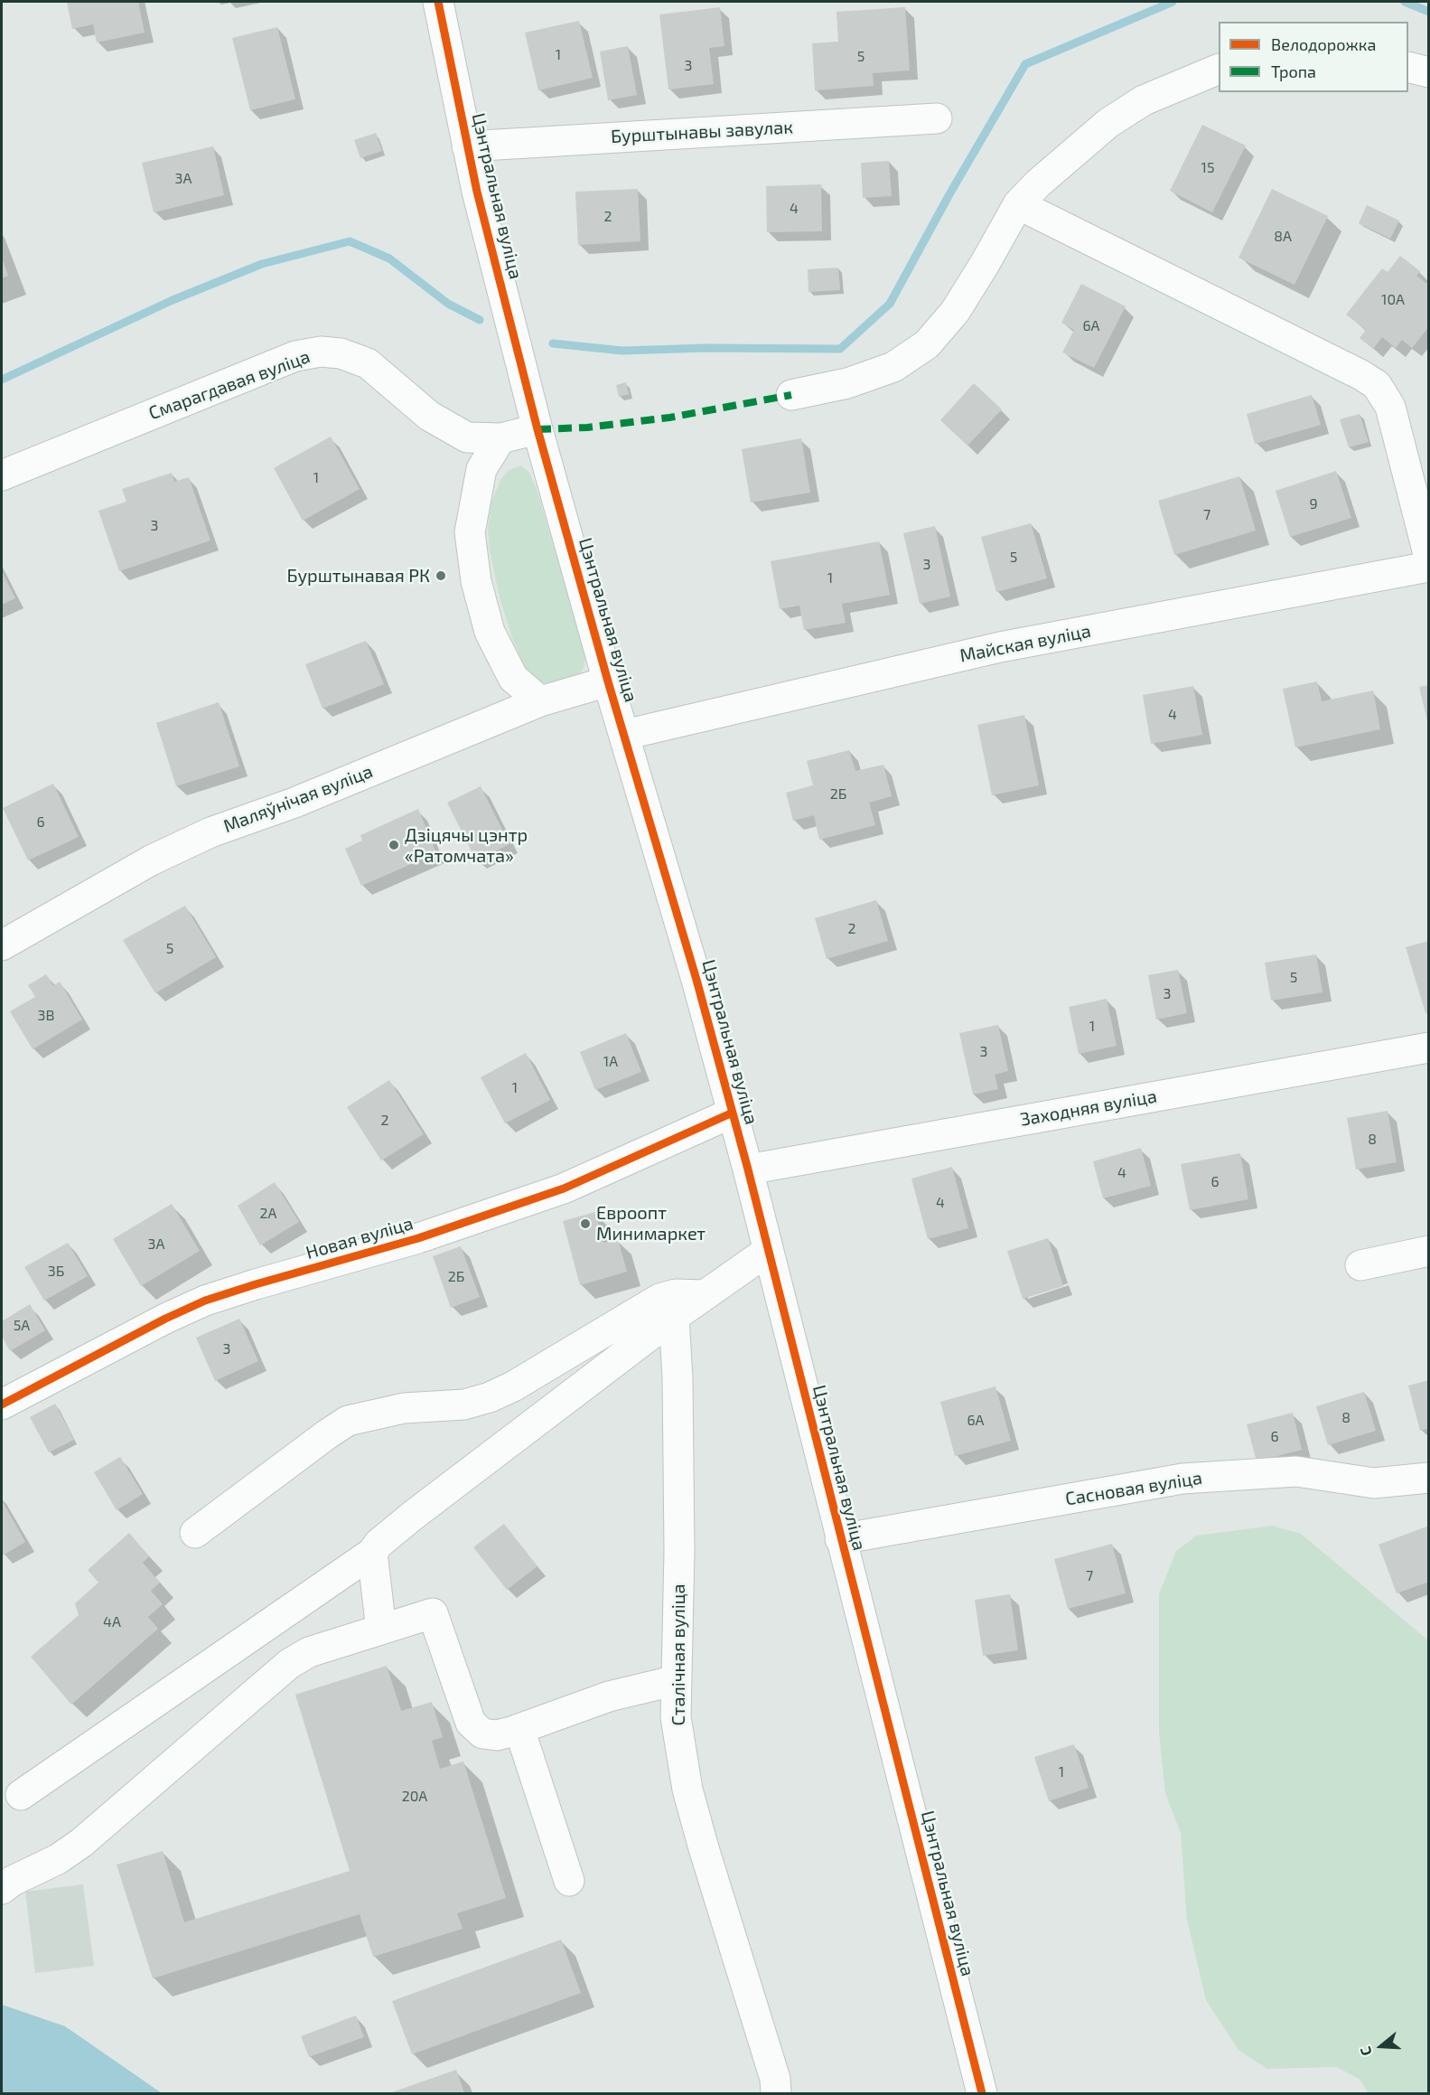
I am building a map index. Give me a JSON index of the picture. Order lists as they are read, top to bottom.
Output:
{
  "streets": {
    "street": [
      "Бурштынавы завулак",
      "Цэнтральная вуліца",
      "Смарагдавая вуліца",
      "Майская вуліца",
      "Маляўнічая вуліца",
      "Заходняя вуліца",
      "Новая вуліца",
      "Сасновая вуліца",
      "Сталічная вуліца"
    ]
  },
  "crossings": [
    ["Бурштынавы завулак", "Цэнтральная вуліца"],
    ["Цэнтральная вуліца", "Смарагдавая вуліца"],
    ["Цэнтральная вуліца", "Майская вуліца"],
    ["Цэнтральная вуліца", "Маляўнічая вуліца"],
    ["Цэнтральная вуліца", "Заходняя вуліца"],
    ["Цэнтральная вуліца", "Новая вуліца"],
    ["Цэнтральная вуліца", "Сасновая вуліца"]
  ],
  "places": ["Бурштынавая РК", "Дзіцячы цэнтр «Ратомчата»", "Евроопт Минимаркет"],
  "house_numbers": [
    "1",
    "5",
    "3",
    "15",
    "3А",
    "4",
    "2",
    "8А",
    "10А",
    "6А",
    "1",
    "9",
    "7",
    "3",
    "5",
    "3",
    "1",
    "4",
    "2Б",
    "6",
    "2",
    "5",
    "5",
    "3",
    "3В",
    "1",
    "3",
    "1А",
    "1",
    "2",
    "8",
    "4",
    "6",
    "4",
    "2А",
    "3А",
    "3Б",
    "2Б",
    "5А",
    "3",
    "8",
    "6А",
    "6",
    "7",
    "4А",
    "1",
    "20А"
  ],
  "legend": ["Велодорожка", "Тропа"],
  "north": "left"
}
